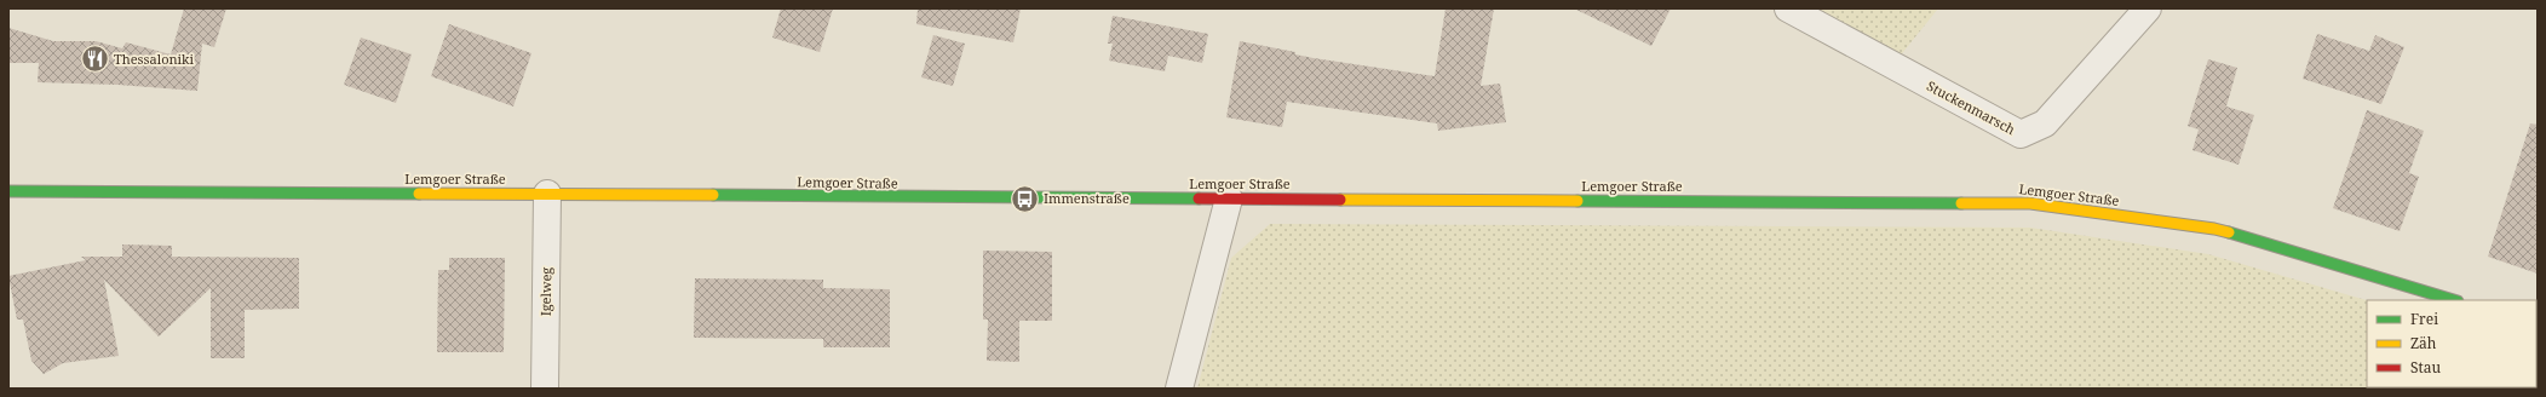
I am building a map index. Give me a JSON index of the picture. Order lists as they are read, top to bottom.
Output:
{
  "streets": {
    "main road": ["Lemgoer Straße"],
    "street": ["Stuckenmarsch", "Igelweg"]
  },
  "crossings": [
    ["Lemgoer Straße", "Igelweg"]
  ],
  "places": {
    "restaurant": ["Thessaloniki"],
    "bus stop": ["Immenstraße"]
  },
  "legend": ["Frei", "Zäh", "Stau"]
}
